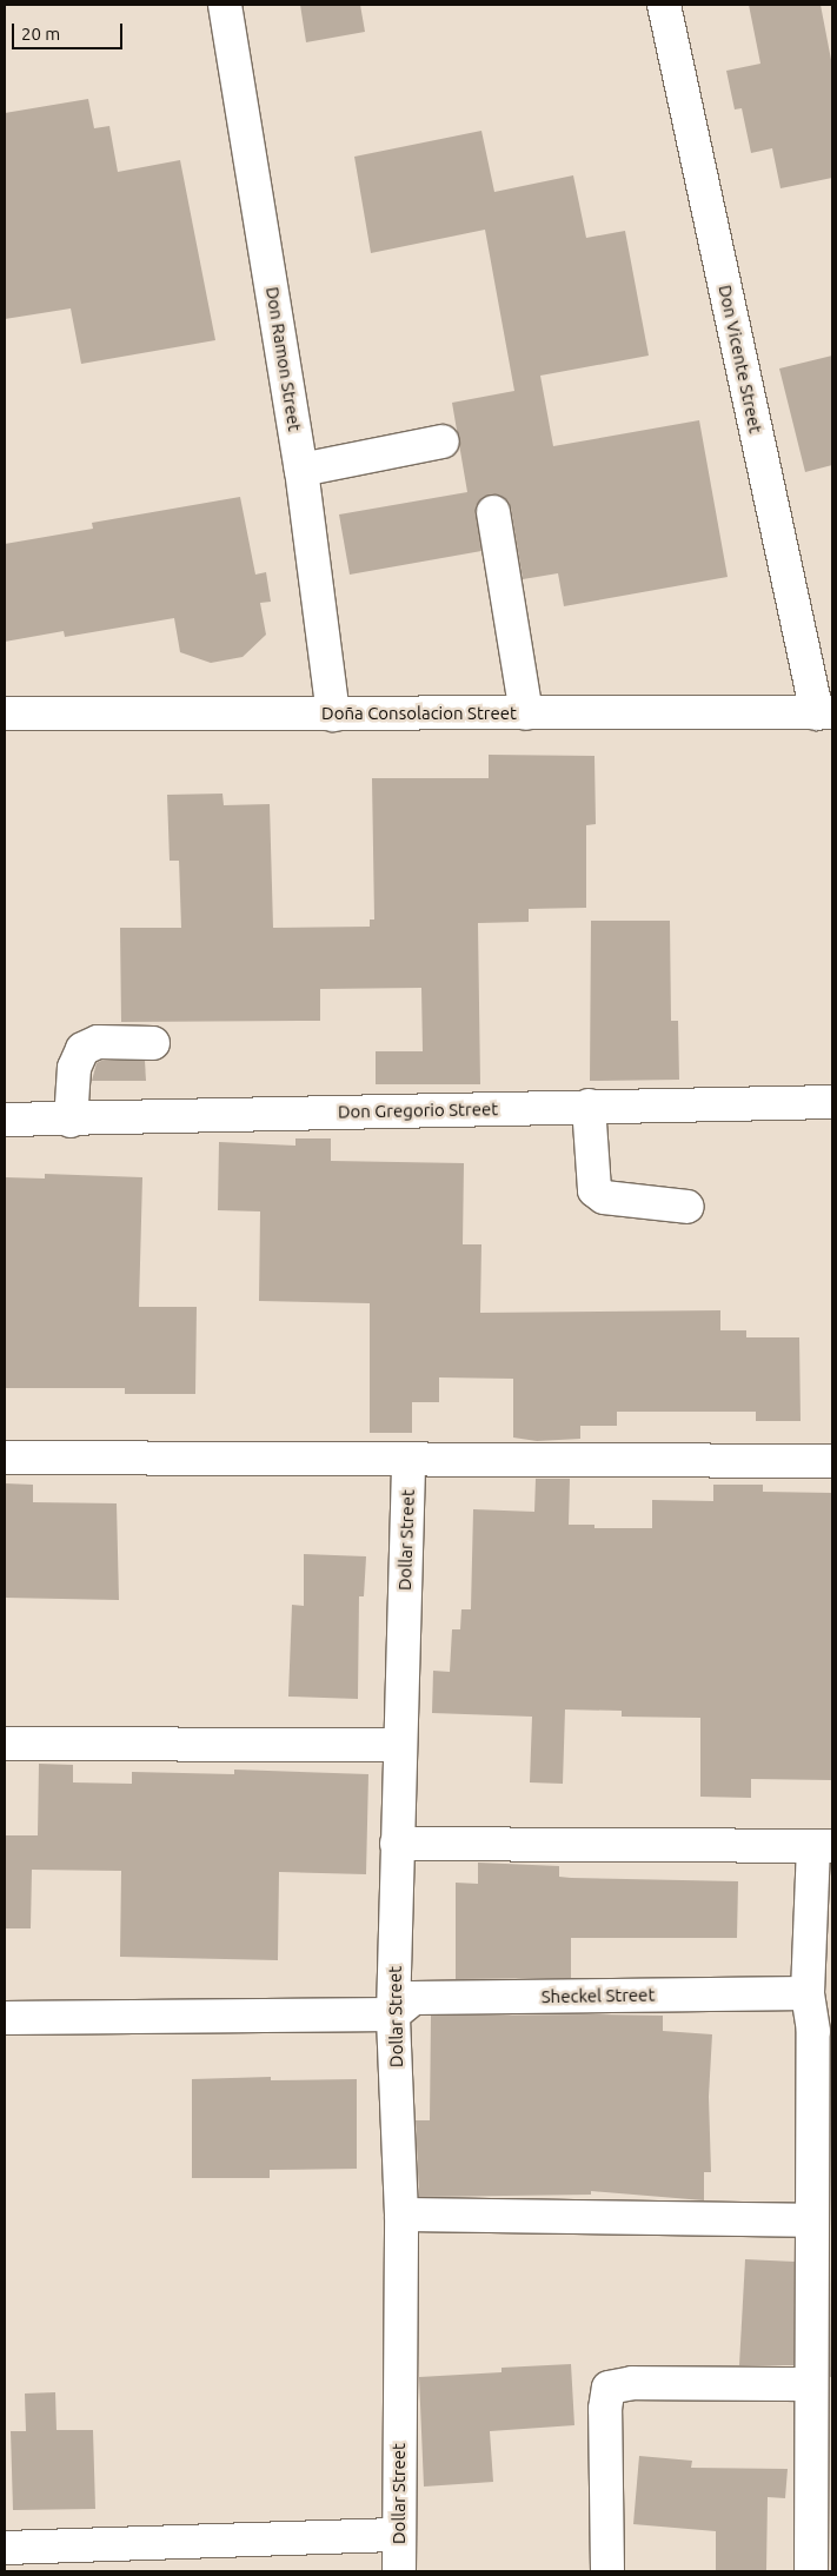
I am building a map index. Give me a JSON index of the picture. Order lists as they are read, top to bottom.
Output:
{
  "streets": {
    "street": [
      "Don Ramon Street",
      "Don Vicente Street",
      "Doña Consolacion Street",
      "Don Gregorio Street",
      "Dollar Street",
      "Sheckel Street"
    ]
  },
  "crossings": [
    ["Don Ramon Street", "Doña Consolacion Street"],
    ["Don Vicente Street", "Doña Consolacion Street"],
    ["Dollar Street", "Sheckel Street"]
  ],
  "scale_bar": "20 m"
}
